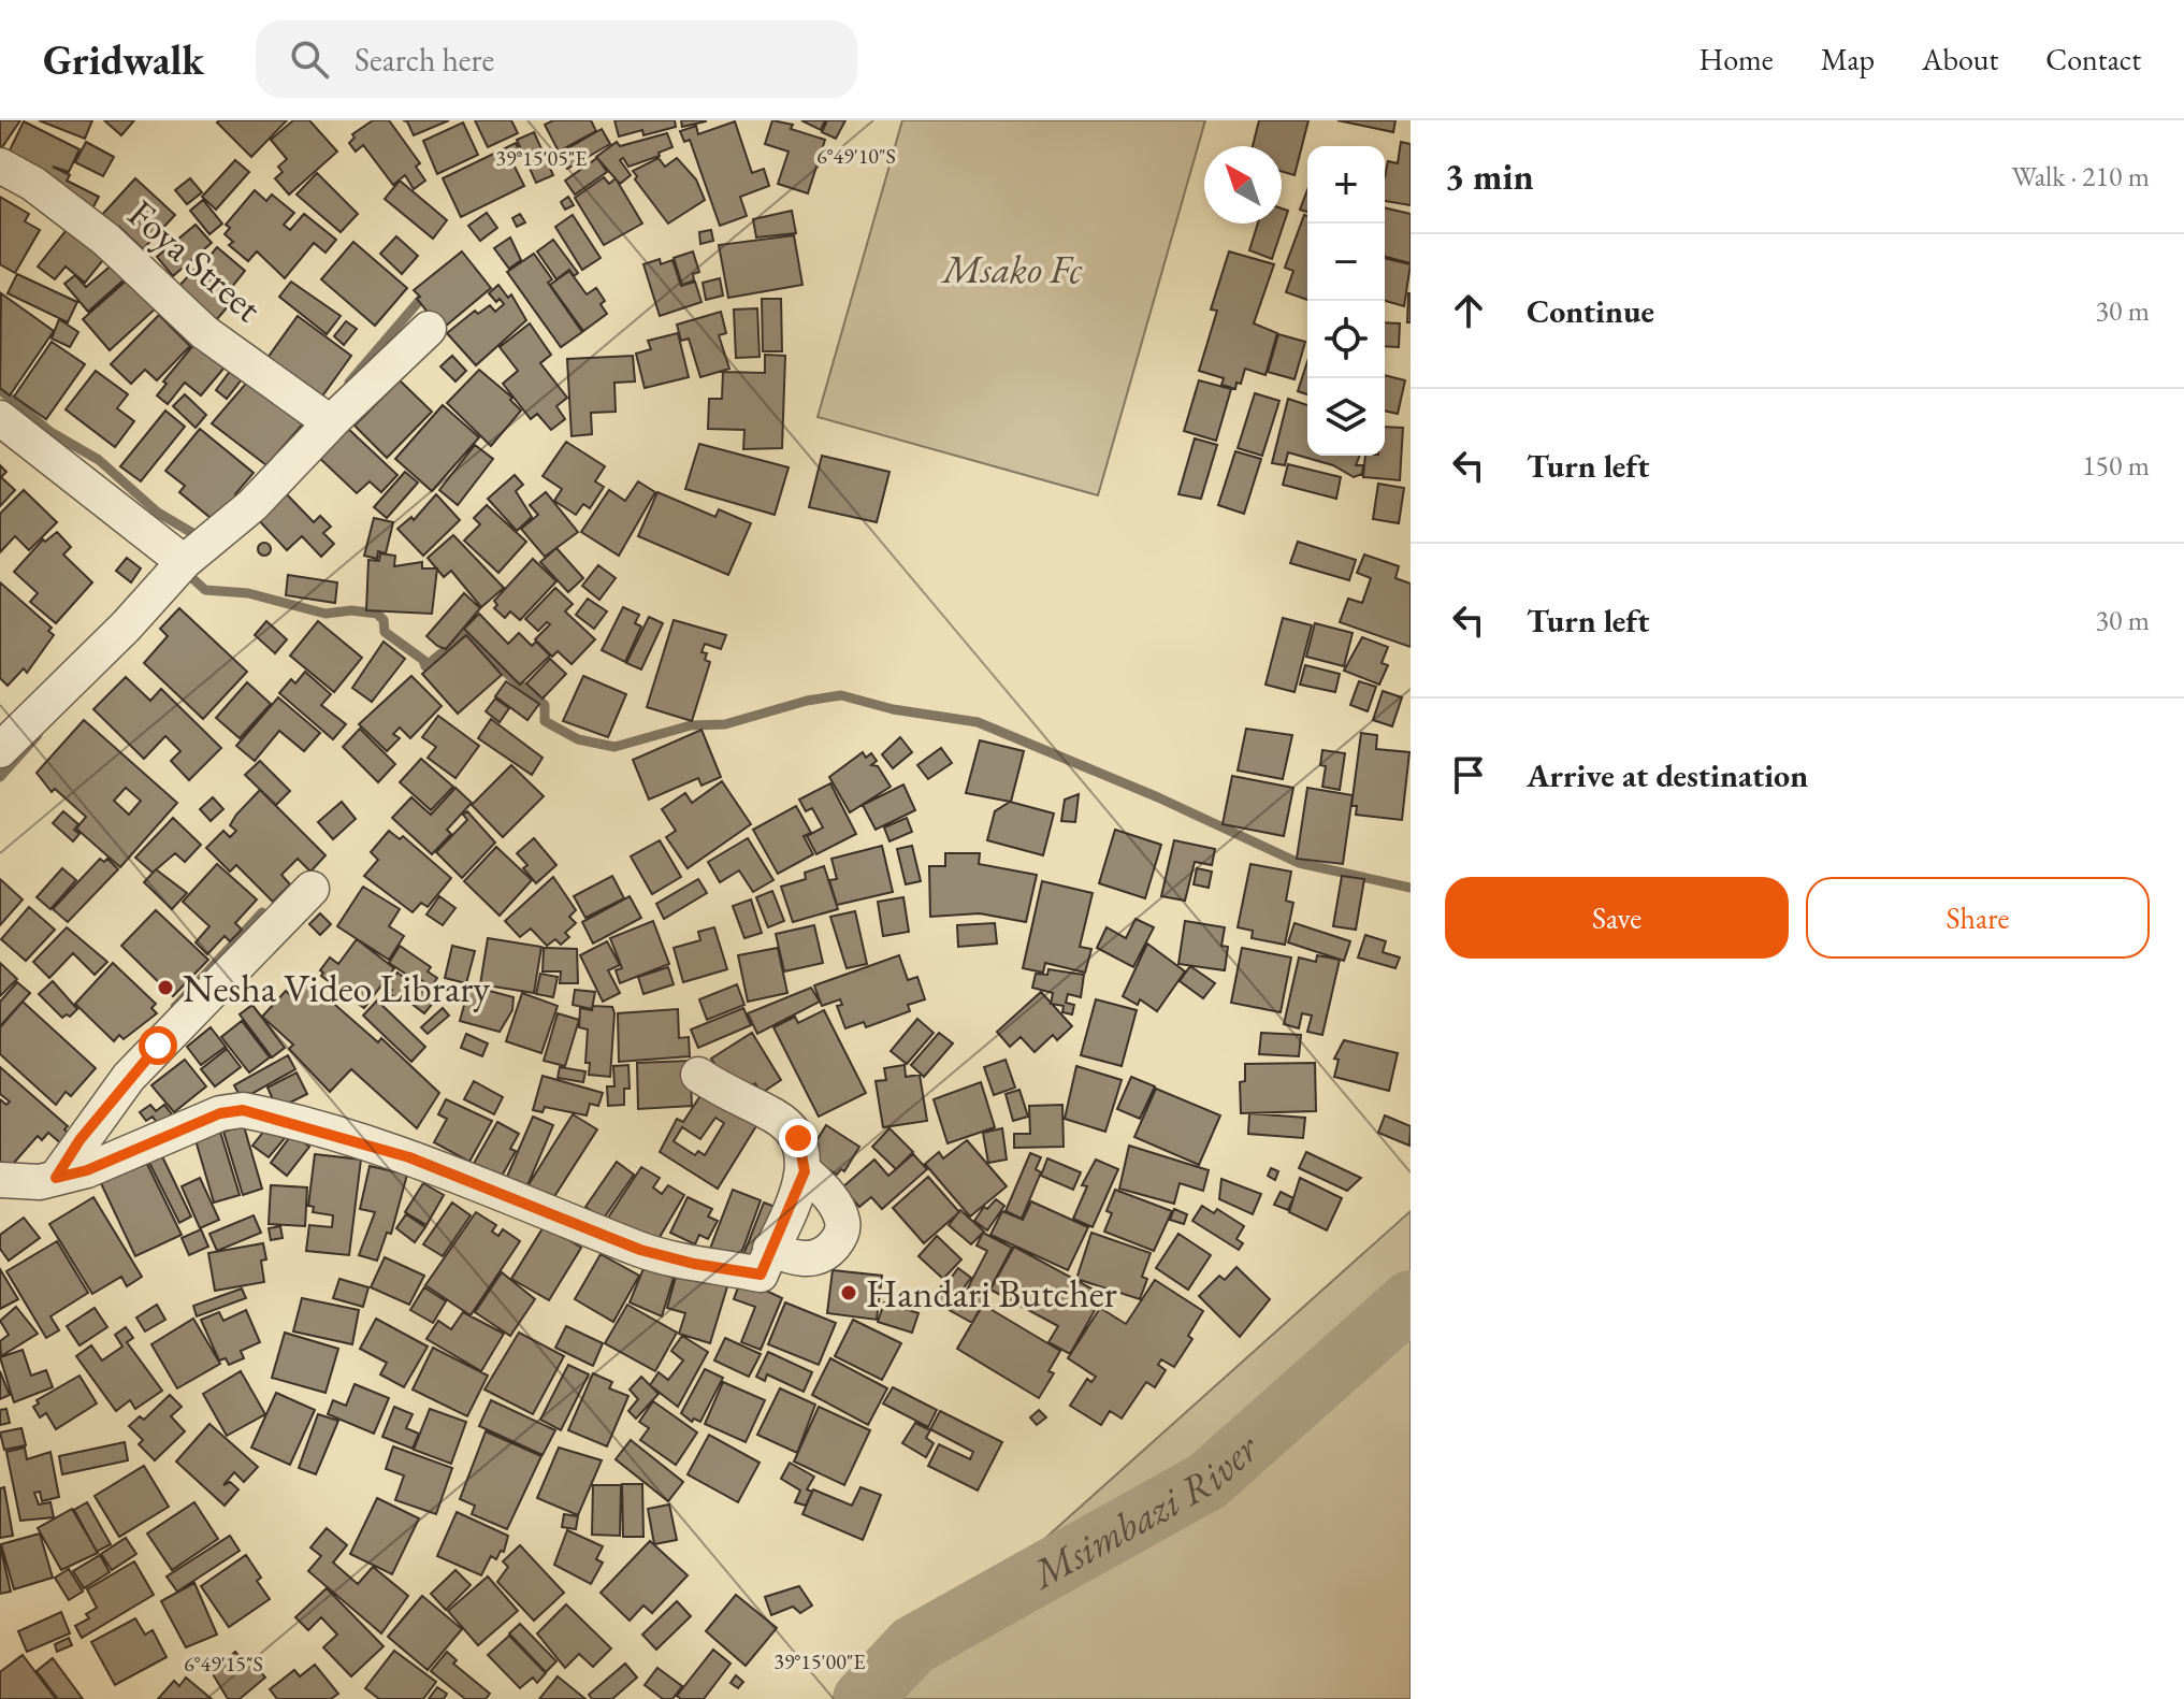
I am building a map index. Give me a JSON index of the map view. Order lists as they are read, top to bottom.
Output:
{
  "streets": {
    "street": ["Foya Street"]
  },
  "water": ["Msimbazi River"],
  "parks": ["Msako Fc"],
  "places": ["Nesha Video Library", "Handari Butcher"],
  "north": "top left",
  "page": {
    "header": "Gridwalk",
    "search": "Search here",
    "nav": [
      "Home",
      "Map",
      "About",
      "Contact"
    ],
    "heading": ["3 min", "Walk · 210 m"],
    "map_buttons": ["+", "−"],
    "list": [
      ["Continue", "30 m"],
      ["Turn left", "150 m"],
      ["Turn left", "30 m"],
      "Arrive at destination"
    ],
    "buttons": ["Save", "Share"]
  },
  "coordinates": [
    "6°49'10\"S",
    "39°15'05\"E",
    "39°15'00\"E",
    "6°49'15\"S"
  ]
}
